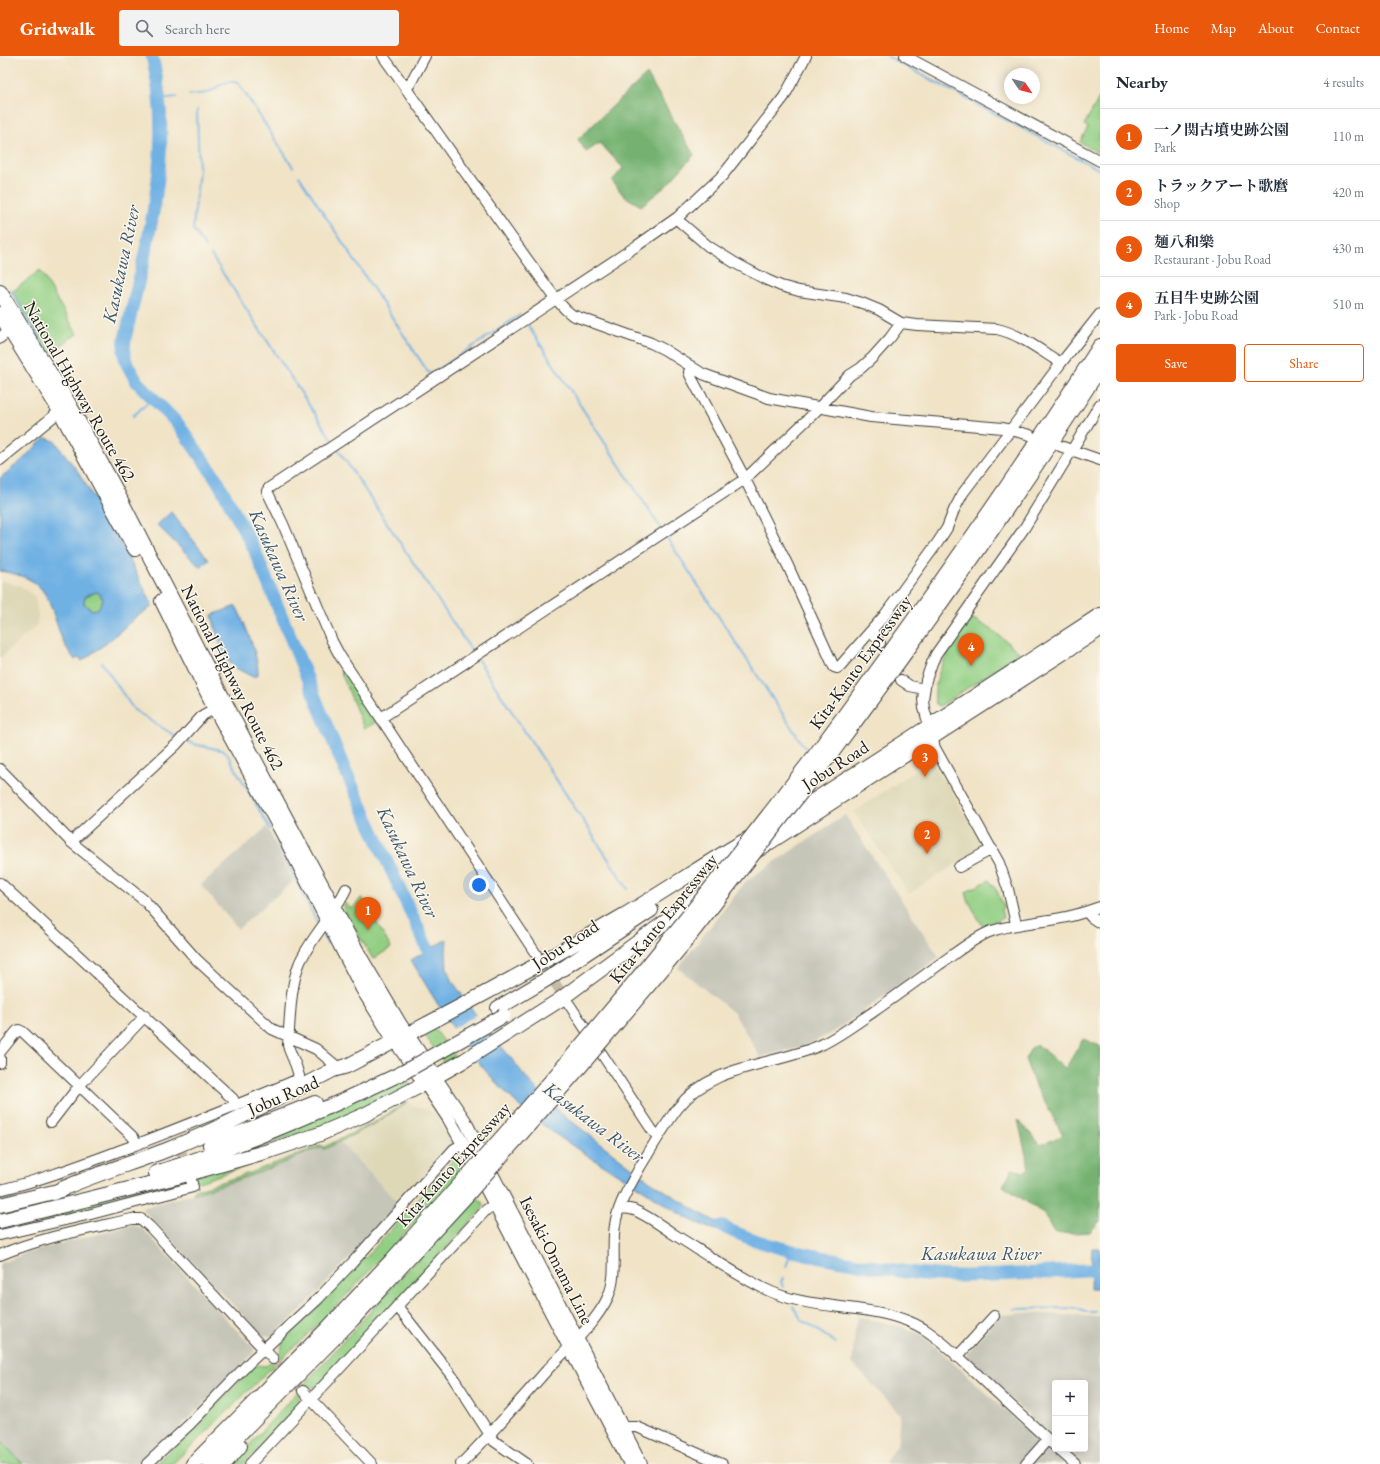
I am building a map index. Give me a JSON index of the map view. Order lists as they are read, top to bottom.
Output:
{
  "streets": {
    "highway": ["National Highway Route 462", "Kita-Kanto Expressway", "Jobu Road"],
    "main road": ["Isesaki-Omama Line"]
  },
  "crossings": [
    ["National Highway Route 462", "Isesaki-Omama Line"]
  ],
  "water": ["Kasukawa River"],
  "north": "bottom right",
  "page": {
    "header": "Gridwalk",
    "search": "Search here",
    "nav": [
      "Home",
      "Map",
      "About",
      "Contact"
    ],
    "heading": ["Nearby", "4 results"],
    "list": [
      {
        "mark": "1",
        "name": "一ノ関古墳史跡公園",
        "note": "Park",
        "value": "110 m"
      },
      {
        "mark": "2",
        "name": "トラックアート歌麿",
        "note": "Shop",
        "value": "420 m"
      },
      {
        "mark": "3",
        "name": "麺八和樂",
        "note": "Restaurant · Jobu Road",
        "value": "430 m"
      },
      {
        "mark": "4",
        "name": "五目牛史跡公園",
        "note": "Park · Jobu Road",
        "value": "510 m"
      }
    ],
    "buttons": ["Save", "Share"],
    "pins": [
      "4",
      "3",
      "2",
      "1"
    ],
    "map_buttons": ["+", "−"]
  }
}
